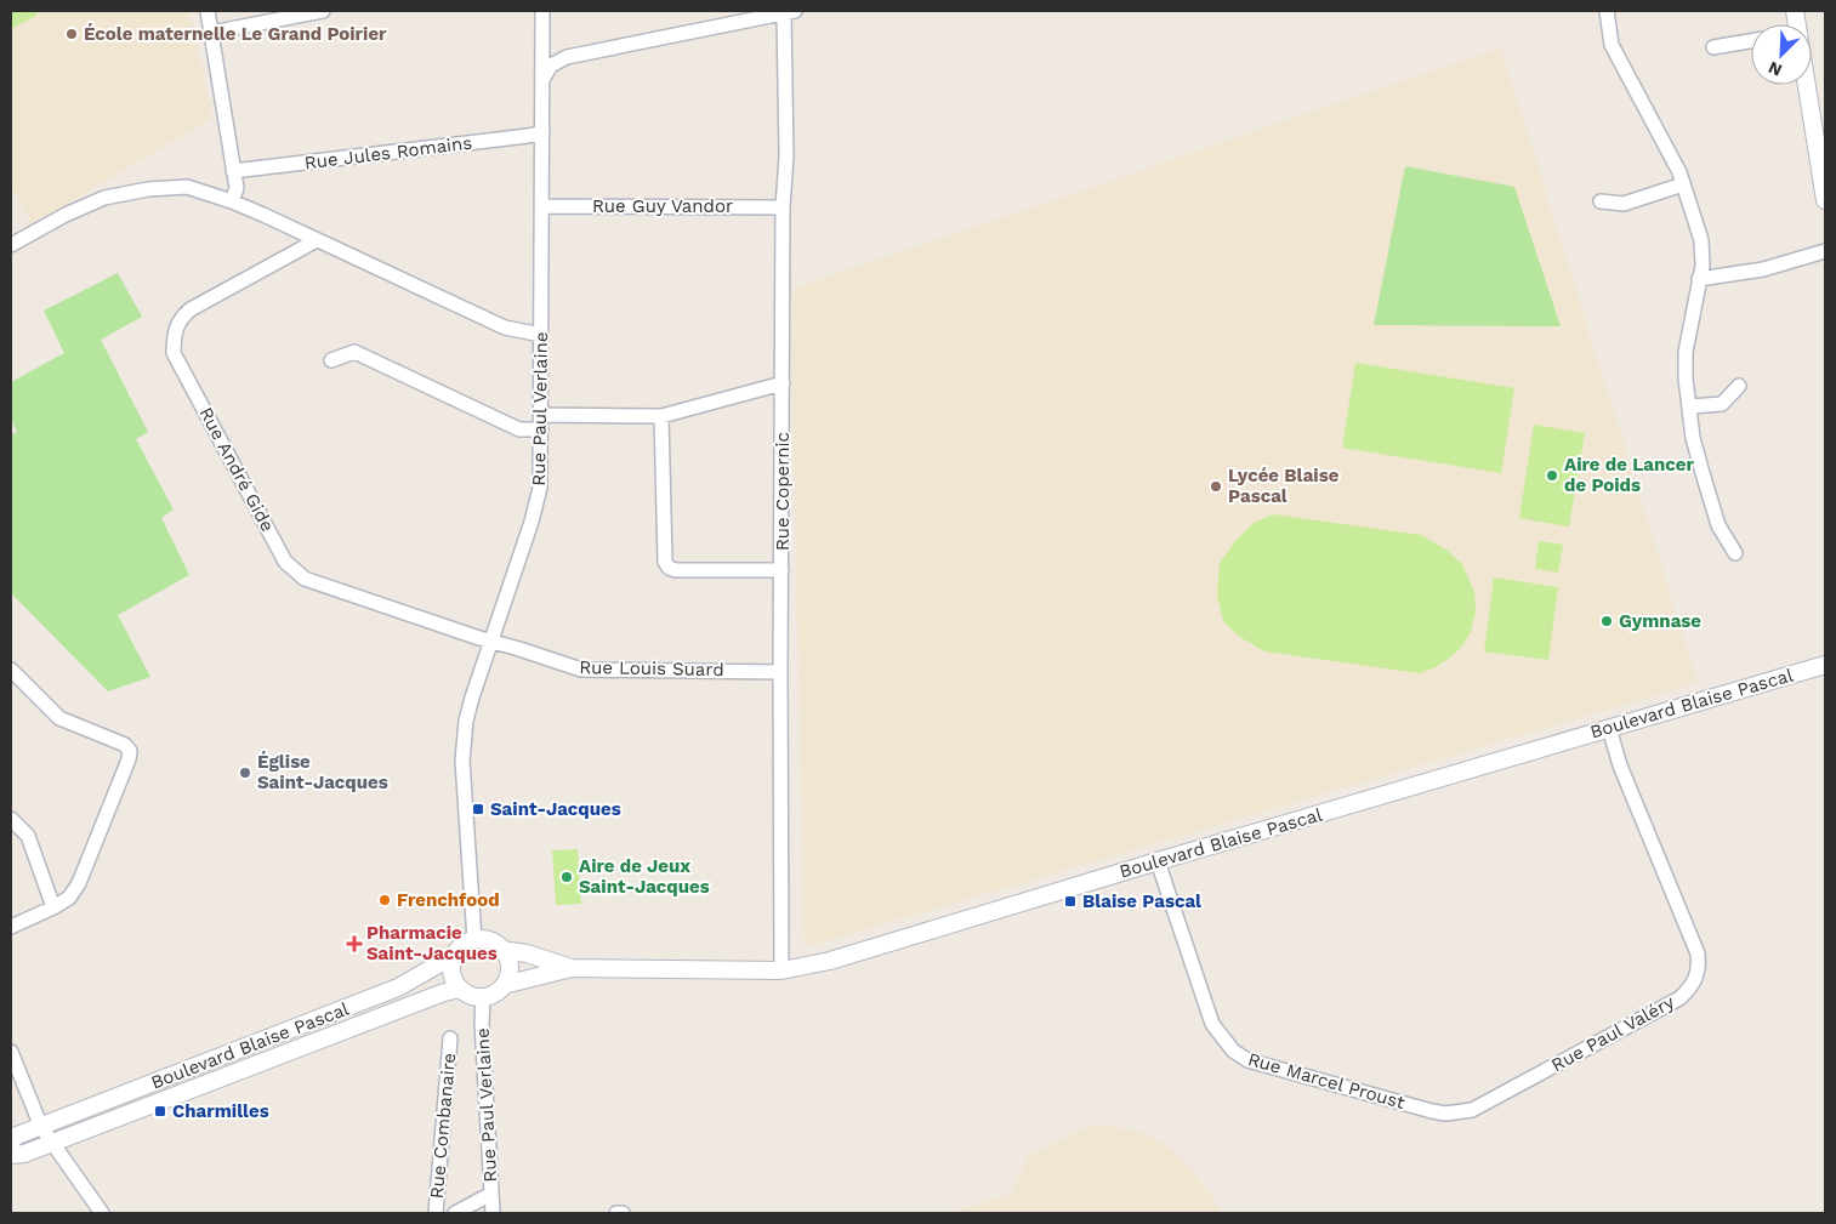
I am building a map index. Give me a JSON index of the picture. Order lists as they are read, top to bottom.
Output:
{
  "streets": {
    "street": [
      "Rue Jules Romains",
      "Rue Guy Vandor",
      "Rue Paul Verlaine",
      "Rue André Gide",
      "Rue Copernic",
      "Rue Louis Suard",
      "Boulevard Blaise Pascal",
      "Rue Paul Valéry",
      "Rue Marcel Proust",
      "Rue Combanaire"
    ]
  },
  "crossings": [
    ["Rue Jules Romains", "Rue Paul Verlaine"],
    ["Rue Guy Vandor", "Rue Paul Verlaine"],
    ["Rue Guy Vandor", "Rue Copernic"],
    ["Rue Paul Verlaine", "Rue André Gide"],
    ["Rue Paul Verlaine", "Rue Louis Suard"],
    ["Rue Paul Verlaine", "Boulevard Blaise Pascal"],
    ["Rue Paul Verlaine", "Rue Combanaire"],
    ["Rue André Gide", "Rue Louis Suard"],
    ["Rue Copernic", "Rue Louis Suard"],
    ["Rue Copernic", "Boulevard Blaise Pascal"],
    ["Boulevard Blaise Pascal", "Rue Paul Valéry"],
    ["Boulevard Blaise Pascal", "Rue Marcel Proust"],
    ["Rue Paul Valéry", "Rue Marcel Proust"]
  ],
  "places": {
    "other": [
      "École maternelle Le Grand Poirier",
      "Aire de Lancer de Poids",
      "Lycée Blaise Pascal",
      "Gymnase",
      "Église Saint-Jacques",
      "Aire de Jeux Saint-Jacques",
      "Frenchfood"
    ],
    "transit": ["Saint-Jacques", "Blaise Pascal", "Charmilles"],
    "health": ["Pharmacie Saint-Jacques"]
  },
  "north": "bottom left"
}
